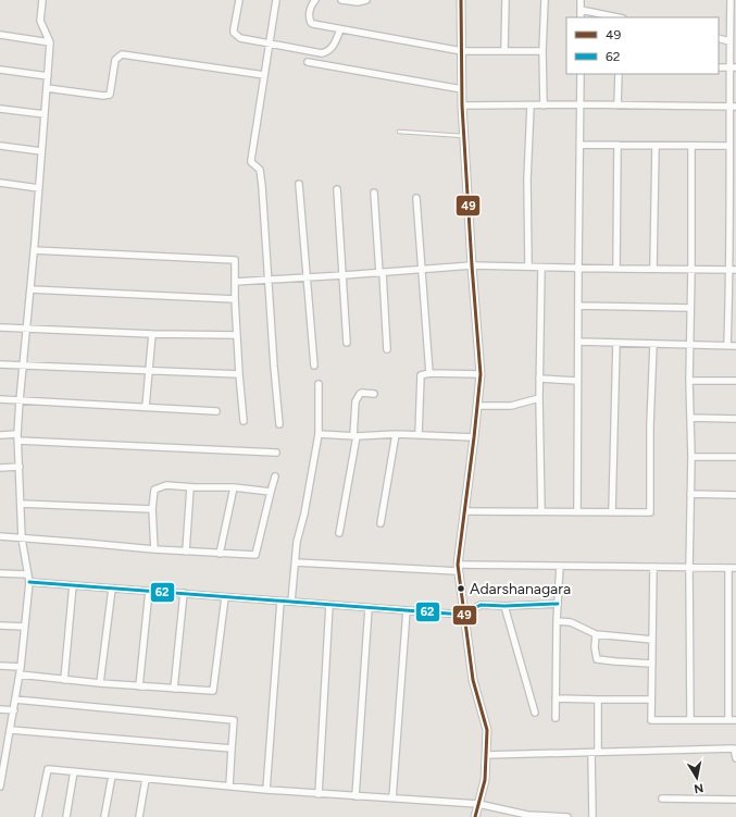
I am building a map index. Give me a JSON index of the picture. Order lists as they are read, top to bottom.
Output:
{
  "places": ["Adarshanagara"],
  "lines": ["transit line 49", "transit line 62"],
  "legend": ["49", "62"],
  "north": "bottom"
}
